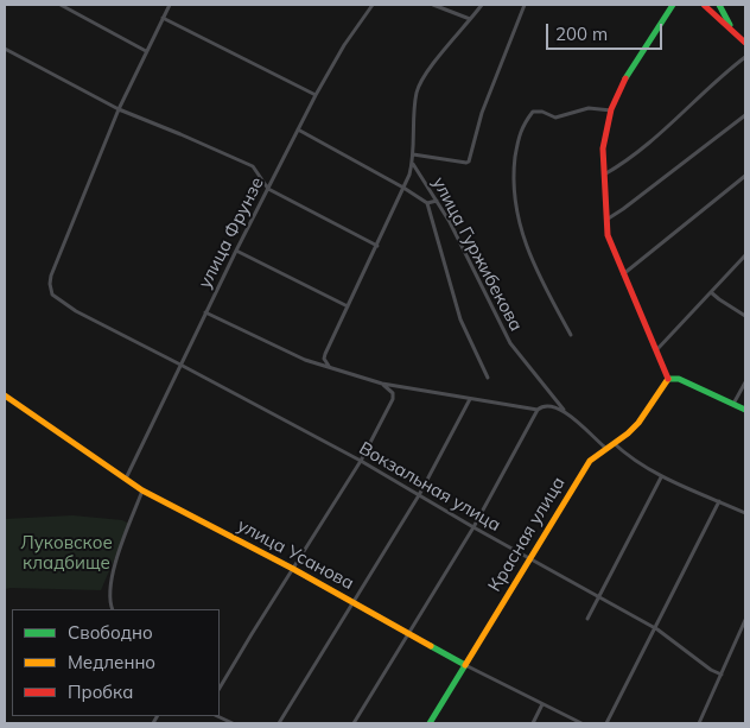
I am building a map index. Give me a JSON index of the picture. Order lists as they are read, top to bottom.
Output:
{
  "streets": {
    "street": [
      "улица Фрунзе",
      "улица Гуржибекова",
      "Вокзальная улица",
      "Красная улица",
      "улица Усанова"
    ]
  },
  "crossings": [
    ["улица Фрунзе", "Вокзальная улица"],
    ["улица Фрунзе", "улица Усанова"],
    ["улица Гуржибекова", "Красная улица"],
    ["Вокзальная улица", "Красная улица"],
    ["Красная улица", "улица Усанова"]
  ],
  "parks": ["Луковское кладбище"],
  "legend": ["Свободно", "Медленно", "Пробка"],
  "scale_bar": "200 m"
}
